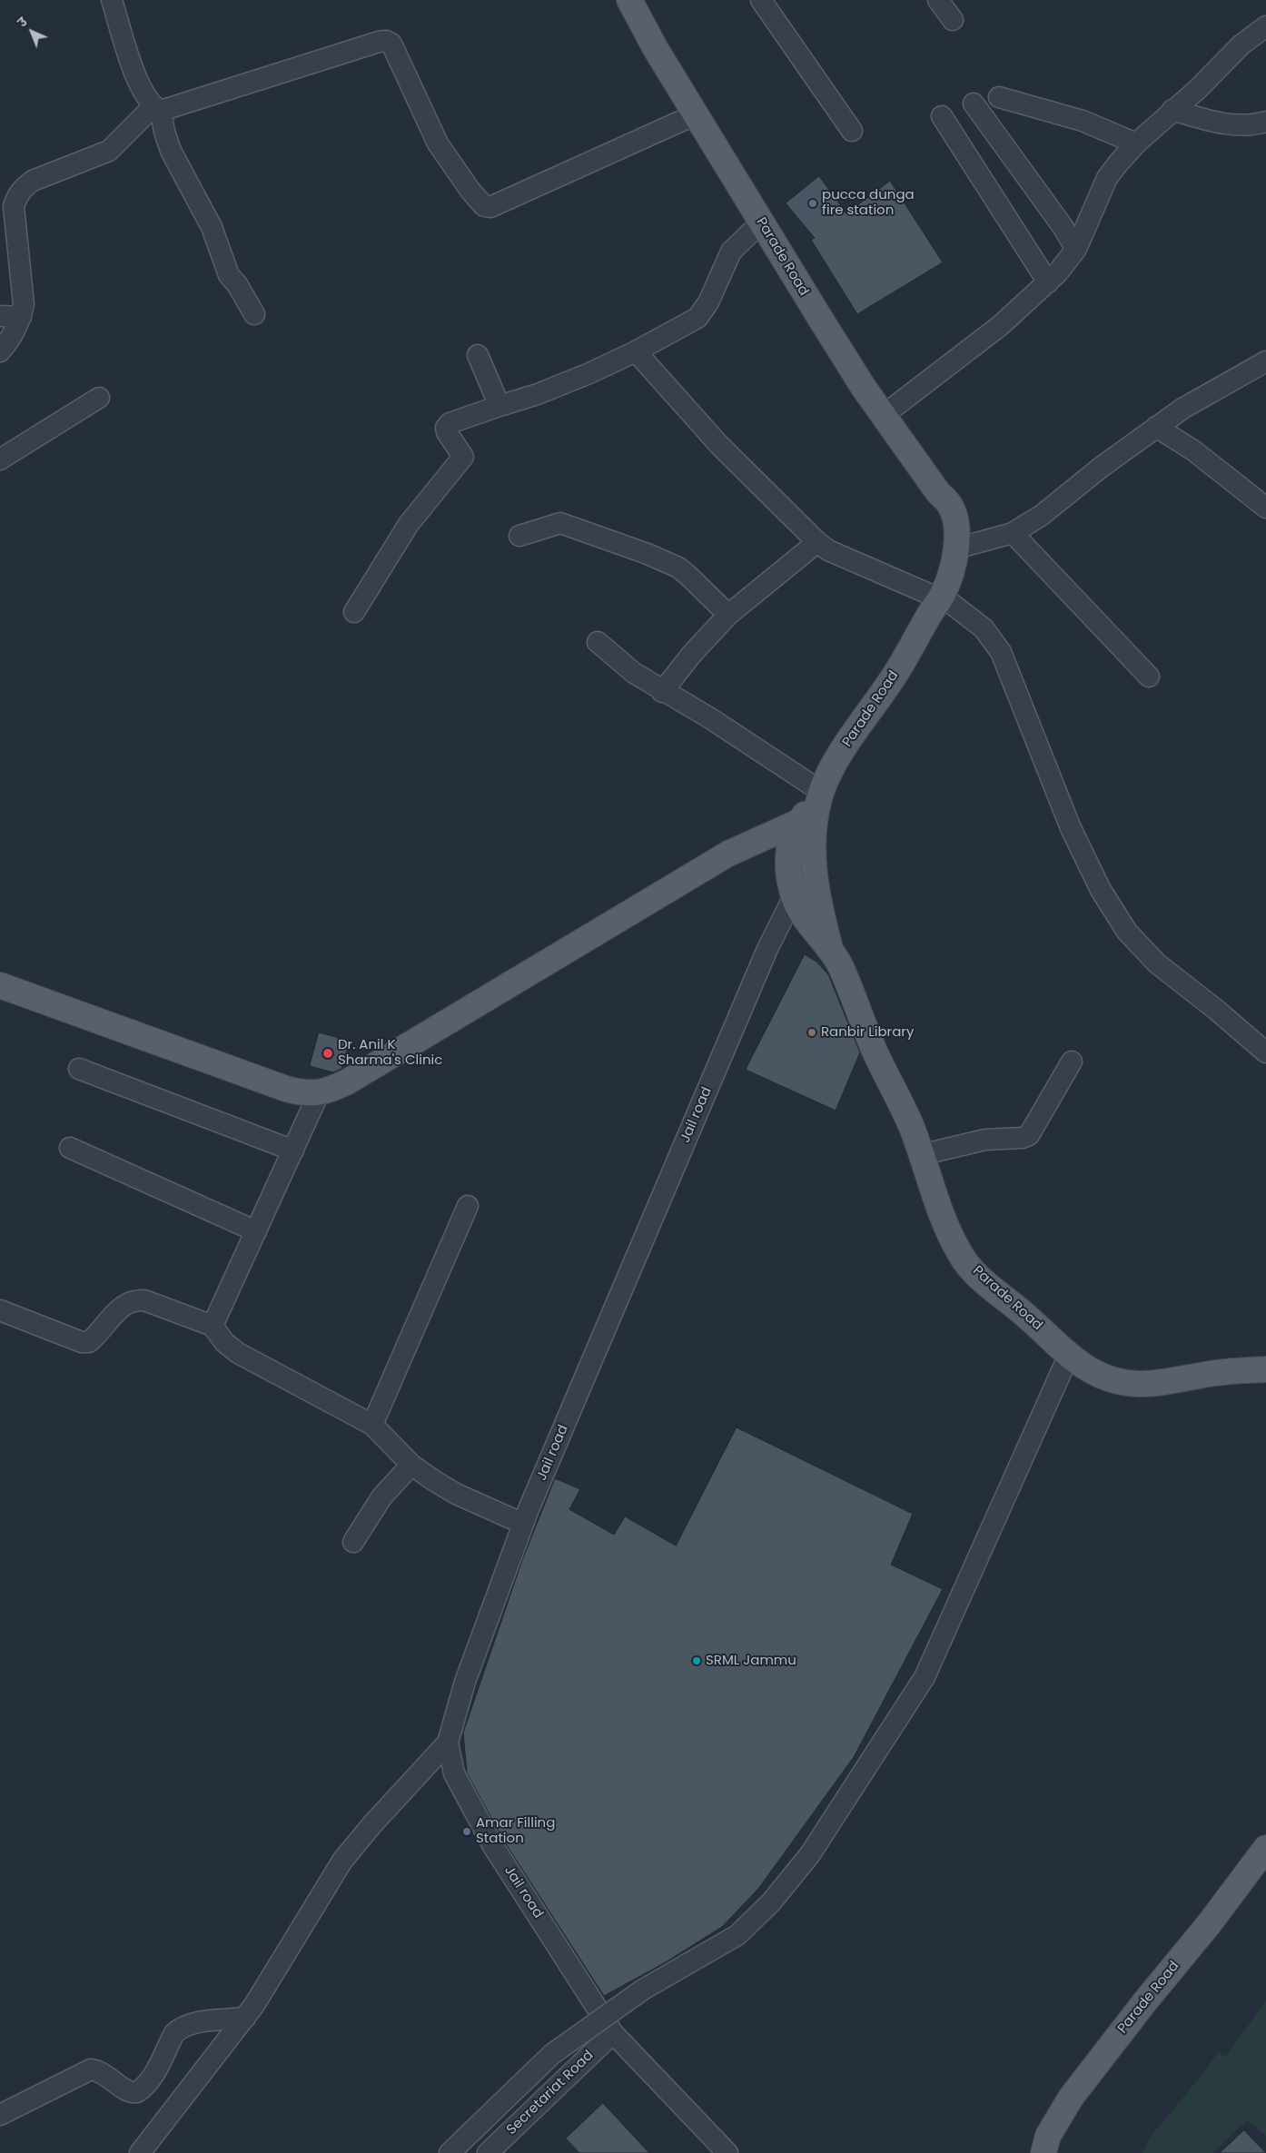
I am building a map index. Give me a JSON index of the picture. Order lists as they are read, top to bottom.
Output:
{
  "streets": {
    "main road": ["Parade Road"],
    "street": ["Jail road", "Secretariat Road"]
  },
  "crossings": [
    ["Parade Road", "Jail road"],
    ["Jail road", "Secretariat Road"]
  ],
  "places": [
    "pucca dunga fire station",
    "Ranbir Library",
    "Dr. Anil K Sharma's Clinic",
    "SRML Jammu",
    "Amar Filling Station"
  ],
  "north": "top left"
}
